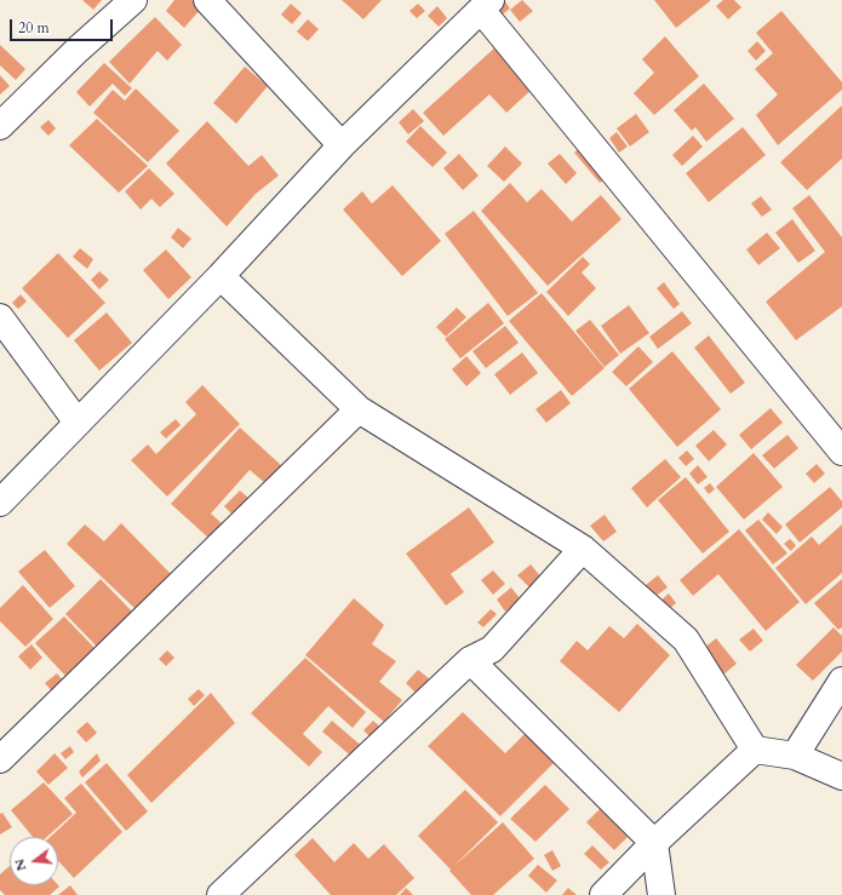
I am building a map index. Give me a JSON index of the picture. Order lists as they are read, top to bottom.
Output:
{
  "scale_bar": "20 m",
  "north": "left"
}
